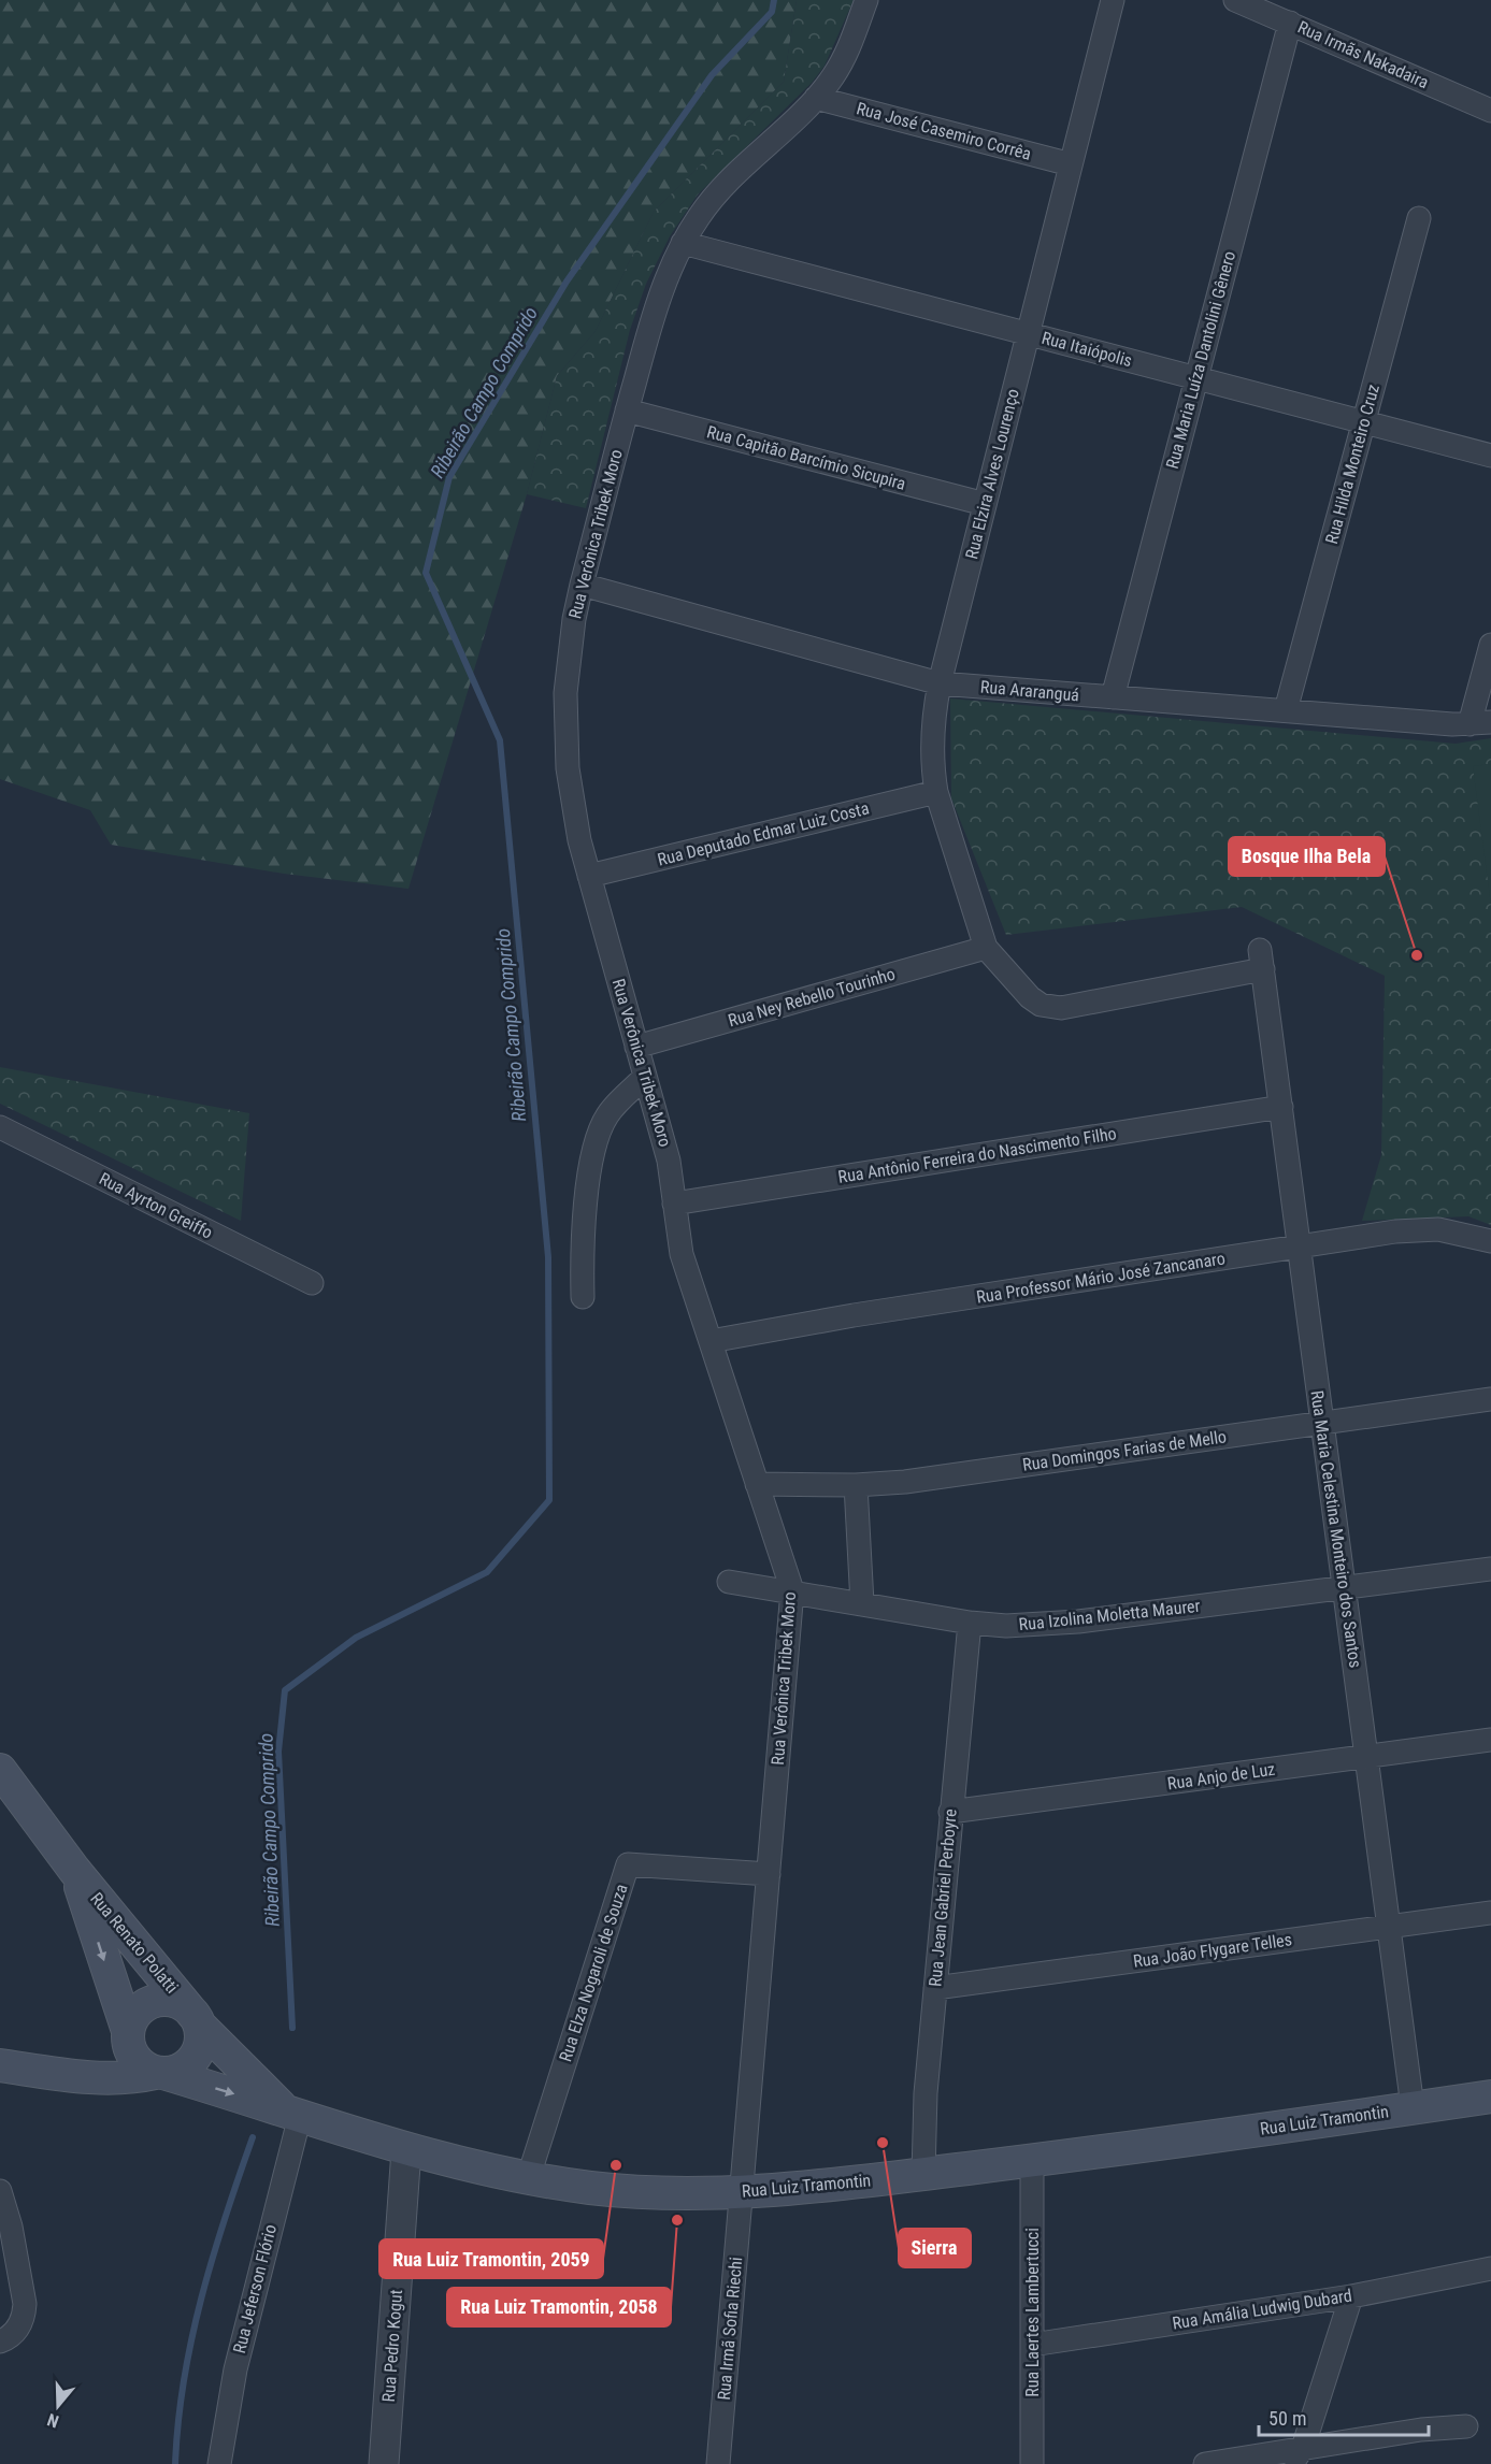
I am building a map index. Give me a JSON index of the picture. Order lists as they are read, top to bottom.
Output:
{
  "streets": {
    "main road": ["Rua Renato Polatti", "Rua Luiz Tramontin"],
    "street": [
      "Rua Irmãs Nakadaira",
      "Rua José Casemiro Corrêa",
      "Rua Itaiópolis",
      "Rua Maria Luíza Dantolini Gênero",
      "Rua Capitão Barcímio Sicupira",
      "Rua Hilda Monteiro Cruz",
      "Rua Elzira Alves Lourenço",
      "Rua Verônica Tribek Moro",
      "Rua Araranguá",
      "Rua Deputado Edmar Luiz Costa",
      "Rua Ney Rebello Tourinho",
      "Rua Antônio Ferreira do Nascimento Filho",
      "Rua Ayrton Greiffo",
      "Rua Professor Mário José Zancanaro",
      "Rua Domingos Farias de Mello",
      "Rua Maria Celestina Monteiro dos Santos",
      "Rua Izolina Moletta Maurer",
      "Rua Anjo de Luz",
      "Rua Jean Gabriel Perboyre",
      "Rua João Flygare Telles",
      "Rua Elza Nogaroli de Souza",
      "Rua Jeferson Flório",
      "Rua Amália Ludwig Dubard",
      "Rua Laertes Lambertucci",
      "Rua Irmã Sofia Riechi",
      "Rua Pedro Kogut"
    ]
  },
  "crossings": [
    ["Rua Irmãs Nakadaira", "Rua Maria Luíza Dantolini Gênero"],
    ["Rua José Casemiro Corrêa", "Rua Elzira Alves Lourenço"],
    ["Rua José Casemiro Corrêa", "Rua Verônica Tribek Moro"],
    ["Rua Itaiópolis", "Rua Maria Luíza Dantolini Gênero"],
    ["Rua Itaiópolis", "Rua Hilda Monteiro Cruz"],
    ["Rua Itaiópolis", "Rua Elzira Alves Lourenço"],
    ["Rua Itaiópolis", "Rua Verônica Tribek Moro"],
    ["Rua Maria Luíza Dantolini Gênero", "Rua Araranguá"],
    ["Rua Capitão Barcímio Sicupira", "Rua Elzira Alves Lourenço"],
    ["Rua Capitão Barcímio Sicupira", "Rua Verônica Tribek Moro"],
    ["Rua Hilda Monteiro Cruz", "Rua Araranguá"],
    ["Rua Elzira Alves Lourenço", "Rua Araranguá"],
    ["Rua Elzira Alves Lourenço", "Rua Deputado Edmar Luiz Costa"],
    ["Rua Elzira Alves Lourenço", "Rua Ney Rebello Tourinho"],
    ["Rua Elzira Alves Lourenço", "Rua Maria Celestina Monteiro dos Santos"],
    ["Rua Verônica Tribek Moro", "Rua Araranguá"],
    ["Rua Verônica Tribek Moro", "Rua Deputado Edmar Luiz Costa"],
    ["Rua Verônica Tribek Moro", "Rua Ney Rebello Tourinho"],
    ["Rua Verônica Tribek Moro", "Rua Antônio Ferreira do Nascimento Filho"],
    ["Rua Verônica Tribek Moro", "Rua Professor Mário José Zancanaro"],
    ["Rua Verônica Tribek Moro", "Rua Domingos Farias de Mello"],
    ["Rua Verônica Tribek Moro", "Rua Izolina Moletta Maurer"],
    ["Rua Verônica Tribek Moro", "Rua Elza Nogaroli de Souza"],
    ["Rua Verônica Tribek Moro", "Rua Luiz Tramontin"],
    ["Rua Verônica Tribek Moro", "Rua Irmã Sofia Riechi"],
    ["Rua Ney Rebello Tourinho", "Rua Maria Celestina Monteiro dos Santos"],
    ["Rua Antônio Ferreira do Nascimento Filho", "Rua Maria Celestina Monteiro dos Santos"],
    ["Rua Professor Mário José Zancanaro", "Rua Maria Celestina Monteiro dos Santos"],
    ["Rua Domingos Farias de Mello", "Rua Maria Celestina Monteiro dos Santos"],
    ["Rua Maria Celestina Monteiro dos Santos", "Rua Izolina Moletta Maurer"],
    ["Rua Maria Celestina Monteiro dos Santos", "Rua Anjo de Luz"],
    ["Rua Maria Celestina Monteiro dos Santos", "Rua João Flygare Telles"],
    ["Rua Maria Celestina Monteiro dos Santos", "Rua Luiz Tramontin"],
    ["Rua Izolina Moletta Maurer", "Rua Jean Gabriel Perboyre"],
    ["Rua Anjo de Luz", "Rua Jean Gabriel Perboyre"],
    ["Rua Jean Gabriel Perboyre", "Rua João Flygare Telles"],
    ["Rua Jean Gabriel Perboyre", "Rua Luiz Tramontin"],
    ["Rua Renato Polatti", "Rua Luiz Tramontin"],
    ["Rua Elza Nogaroli de Souza", "Rua Luiz Tramontin"],
    ["Rua Luiz Tramontin", "Rua Jeferson Flório"],
    ["Rua Luiz Tramontin", "Rua Laertes Lambertucci"],
    ["Rua Luiz Tramontin", "Rua Irmã Sofia Riechi"],
    ["Rua Luiz Tramontin", "Rua Pedro Kogut"],
    ["Rua Amália Ludwig Dubard", "Rua Laertes Lambertucci"]
  ],
  "water": ["Ribeirão Campo Comprido"],
  "places": [
    "Bosque Ilha Bela",
    "Sierra",
    "Rua Luiz Tramontin, 2059",
    "Rua Luiz Tramontin, 2058"
  ],
  "scale_bar": "50 m",
  "north": "bottom"
}
